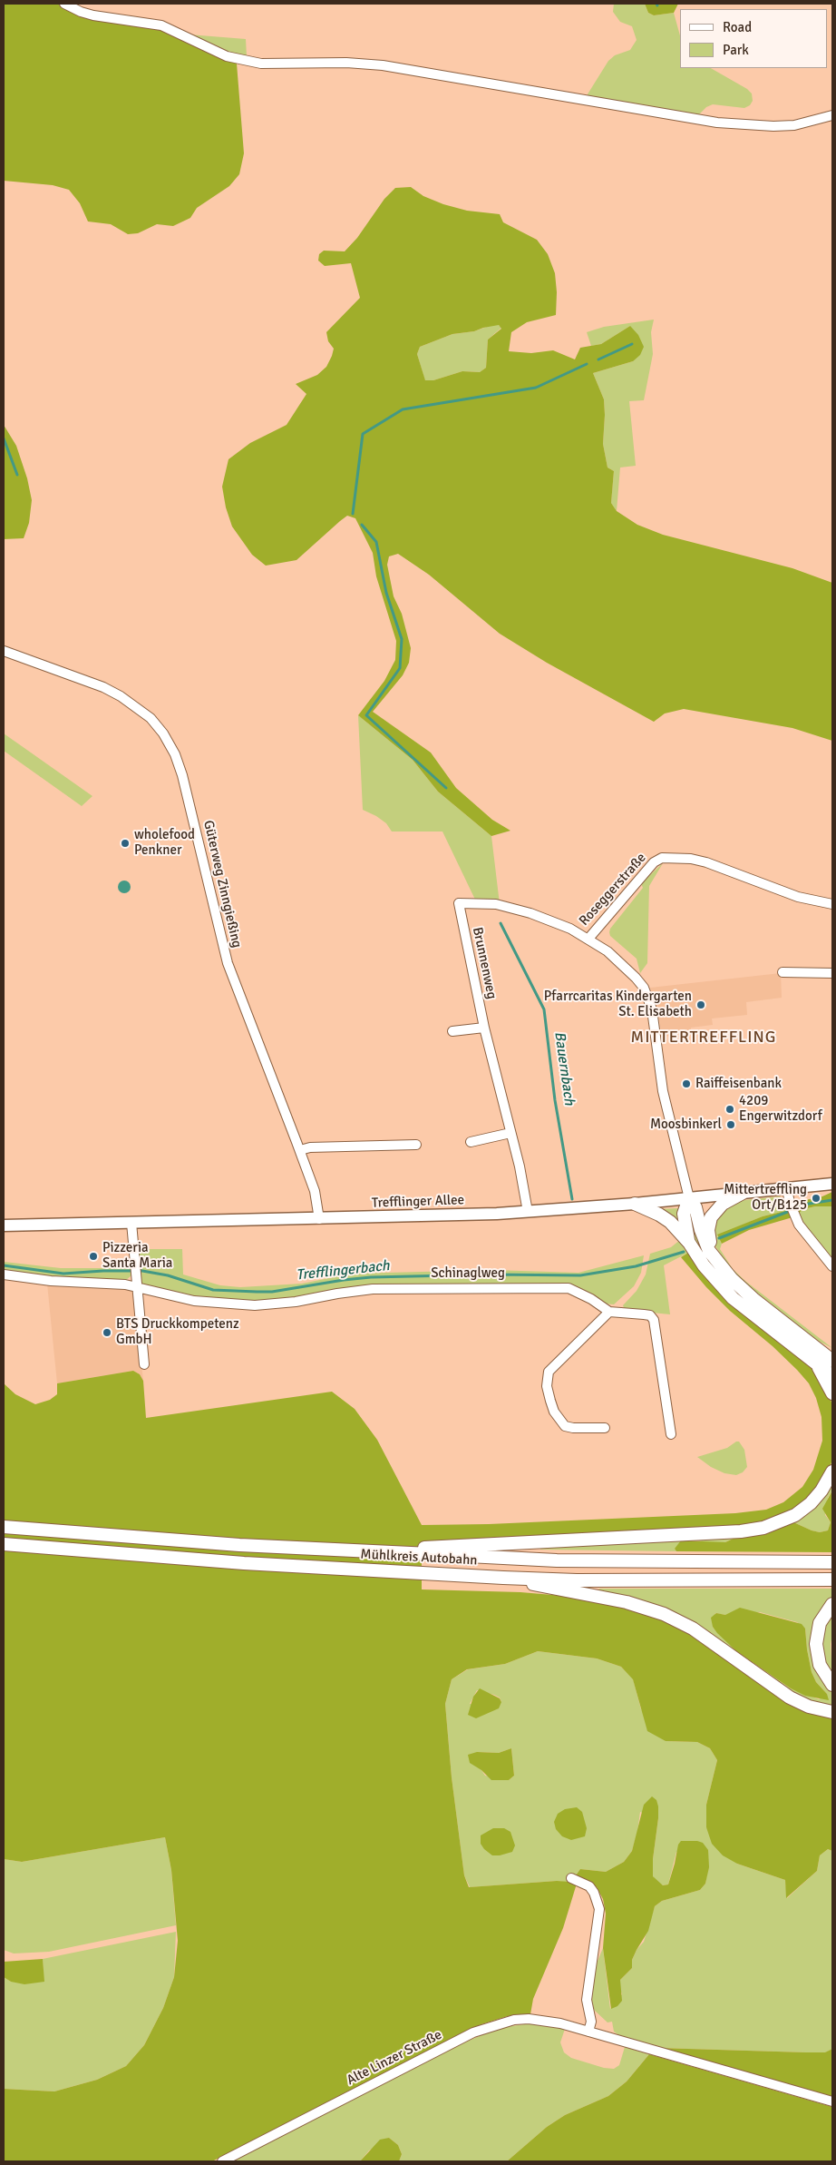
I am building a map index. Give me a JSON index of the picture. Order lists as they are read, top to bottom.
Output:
{
  "streets": {
    "highway": ["Mühlkreis Autobahn"],
    "main road": ["Trefflinger Allee"],
    "street": [
      "Güterweg Zinngießing",
      "Roseggerstraße",
      "Brunnenweg",
      "Schinaglweg",
      "Alte Linzer Straße"
    ]
  },
  "crossings": [
    ["Güterweg Zinngießing", "Trefflinger Allee"],
    ["Roseggerstraße", "Brunnenweg"],
    ["Brunnenweg", "Trefflinger Allee"]
  ],
  "districts": ["MITTERTREFFLING"],
  "water": ["Bauernbach", "Trefflingerbach"],
  "places": [
    "wholefood Penkner",
    "Pfarrcaritas Kindergarten St. Elisabeth",
    "Raiffeisenbank",
    "4209 Engerwitzdorf",
    "Moosbinkerl",
    "Mittertreffling Ort/B125",
    "Pizzeria Santa Maria",
    "BTS Druckkompetenz GmbH"
  ],
  "legend": ["Road", "Park"]
}
